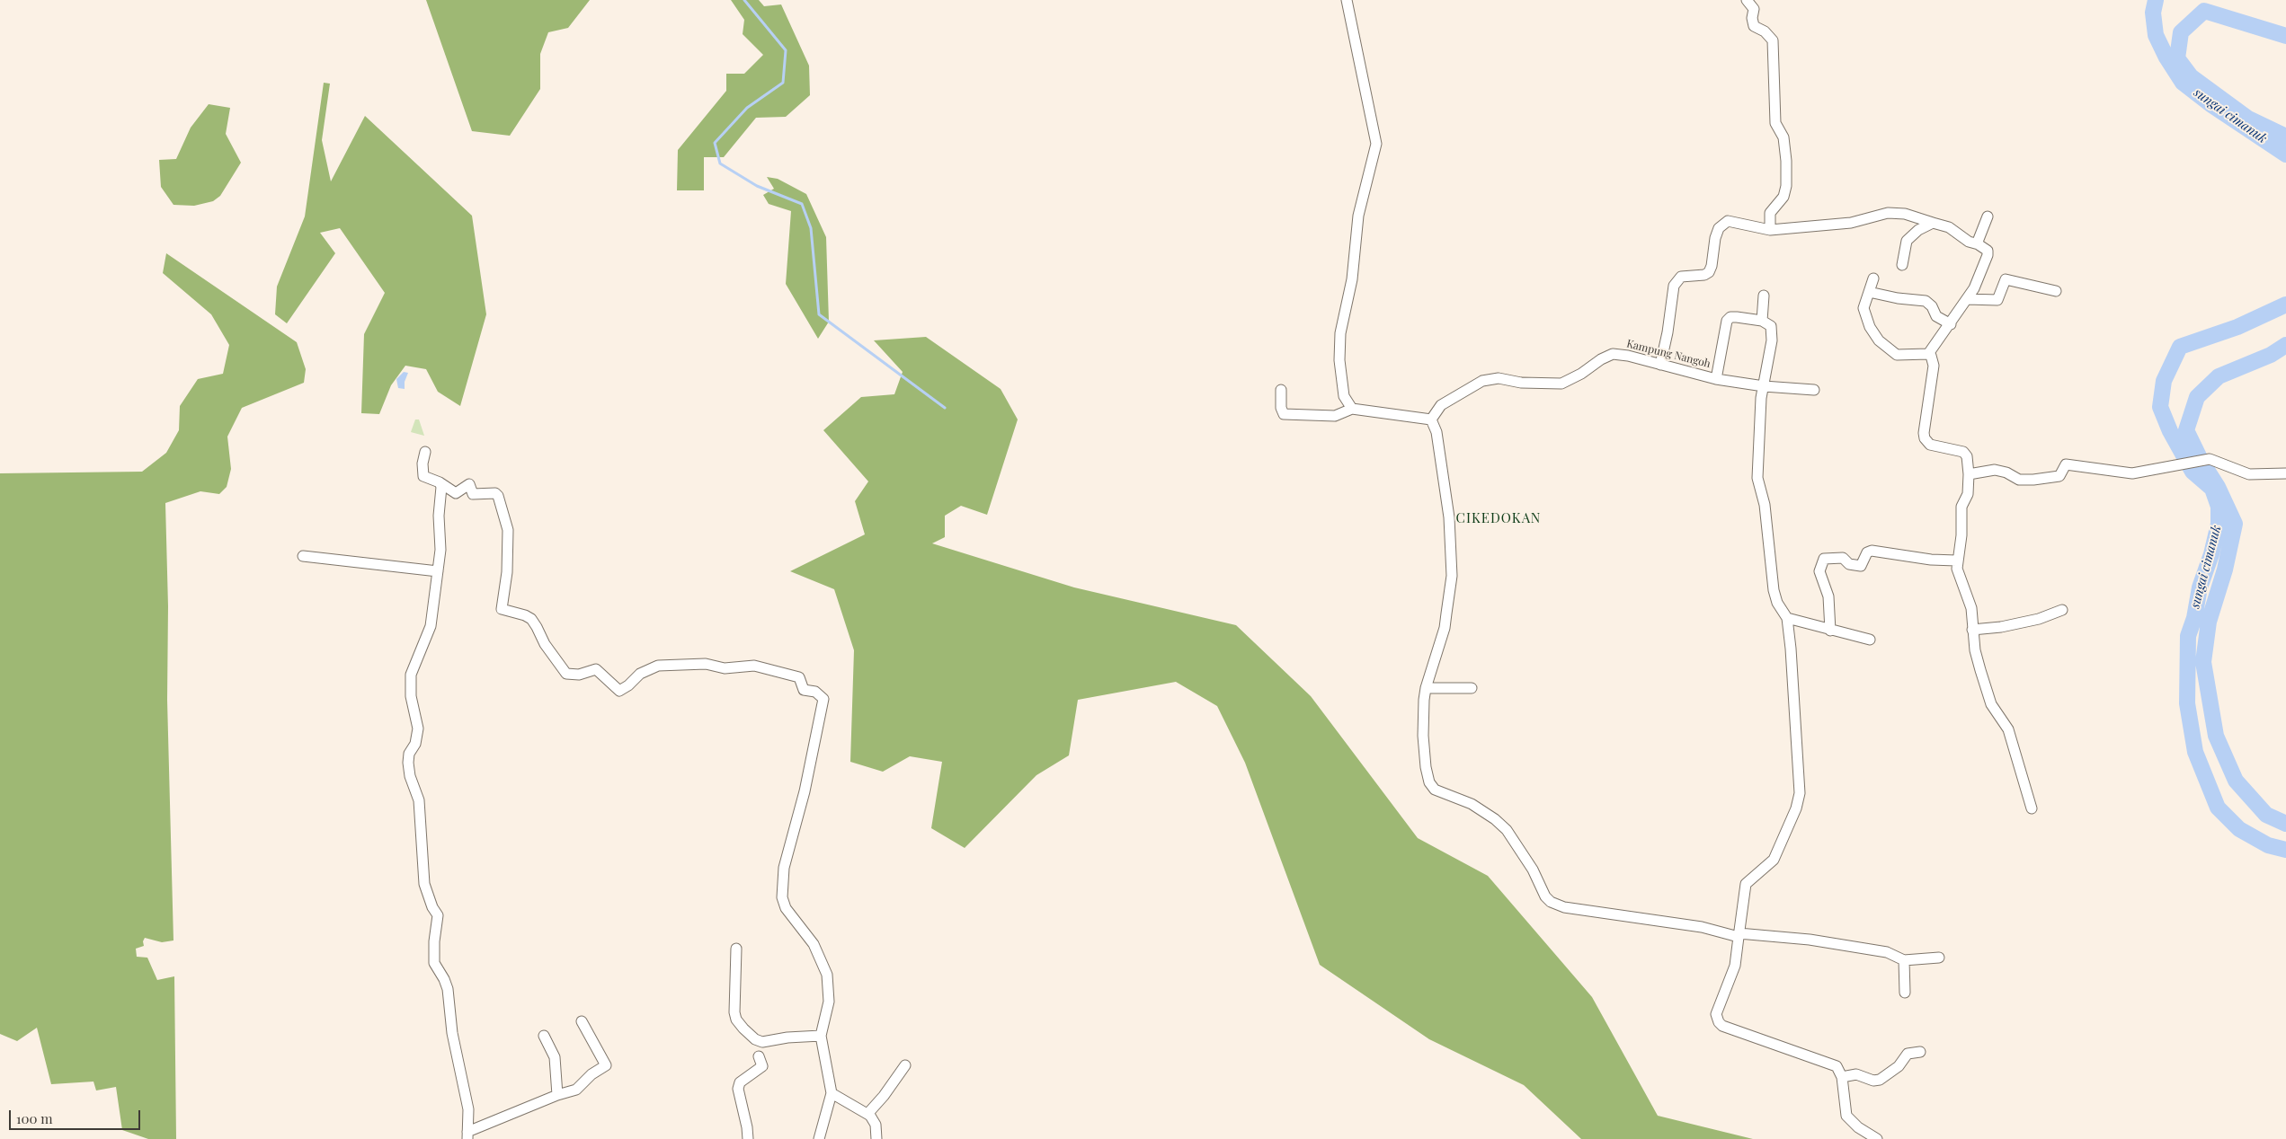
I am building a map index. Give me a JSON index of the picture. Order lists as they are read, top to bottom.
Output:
{
  "streets": {
    "street": ["Kampung Nangoh"]
  },
  "districts": ["CIKEDOKAN"],
  "water": ["sungai cimanuk"],
  "scale_bar": "100 m"
}
